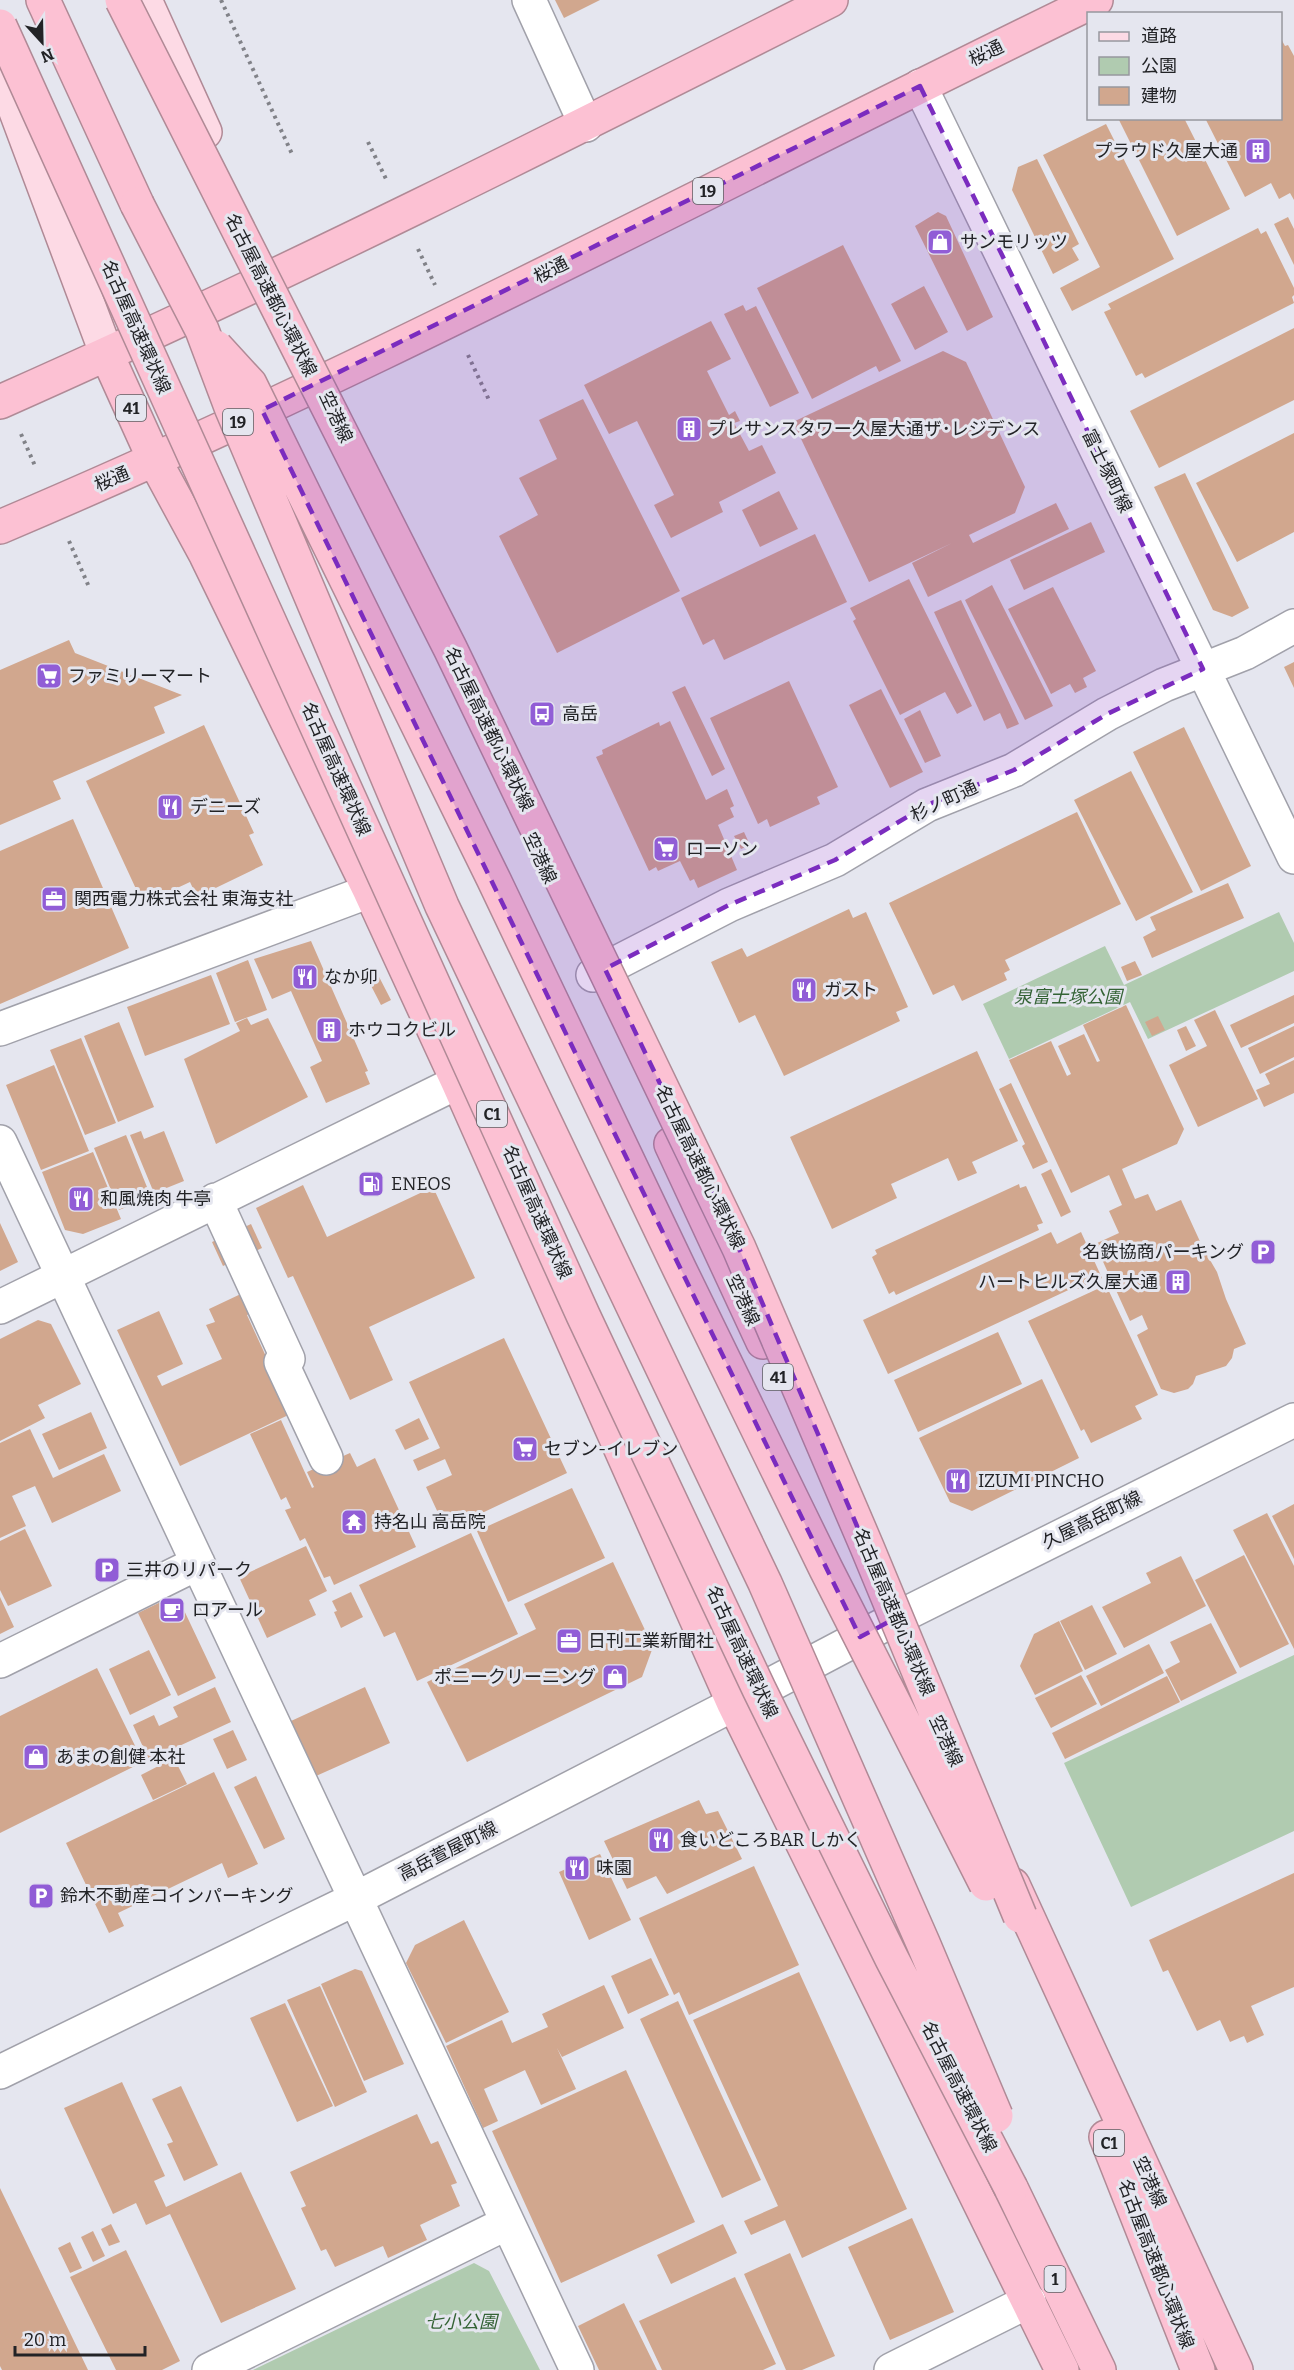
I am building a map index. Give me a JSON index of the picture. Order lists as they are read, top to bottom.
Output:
{
  "streets": {
    "highway": [
      "桜通",
      "19",
      "名古屋高速都心環状線",
      "名古屋高速環状線",
      "41",
      "空港線",
      "C1",
      "1"
    ],
    "street": [
      "富士塚町線",
      "杉ノ町通",
      "久屋高岳町線",
      "高岳萱屋町線"
    ]
  },
  "crossings": [
    ["桜通", "41"],
    ["桜通", "空港線"],
    ["桜通", "富士塚町線"],
    ["名古屋高速環状線", "1"],
    ["41", "高岳萱屋町線"],
    ["空港線", "杉ノ町通"],
    ["空港線", "久屋高岳町線"],
    ["空港線", "高岳萱屋町線"],
    ["富士塚町線", "杉ノ町通"],
    ["久屋高岳町線", "高岳萱屋町線"]
  ],
  "parks": ["泉富士塚公園", "七小公園"],
  "places": {
    "building": [
      "プラウド久屋大通",
      "プレサンスタワー久屋大通ザ･レジデンス",
      "ホウコクビル",
      "ハートヒルズ久屋大通"
    ],
    "shop": ["サンモリッツ", "ポニークリーニング", "あまの創健 本社"],
    "supermarket": ["ファミリーマート", "ローソン", "セブン-イレブン"],
    "bus stop": ["高岳"],
    "restaurant": [
      "デニーズ",
      "なか卯",
      "ガスト",
      "和風焼肉 牛亭",
      "IZUMI PINCHO",
      "食いどころBAR しかく",
      "味園"
    ],
    "office": ["関西電力株式会社 東海支社", "日刊工業新聞社"],
    "fuel station": ["ENEOS"],
    "parking": ["名鉄協商パーキング", "三井のリパーク", "鈴木不動産コインパーキング"],
    "temple": ["持名山 高岳院"],
    "cafe": ["ロアール"]
  },
  "legend": ["道路", "公園", "建物"],
  "scale_bar": "20 m",
  "north": "bottom"
}
